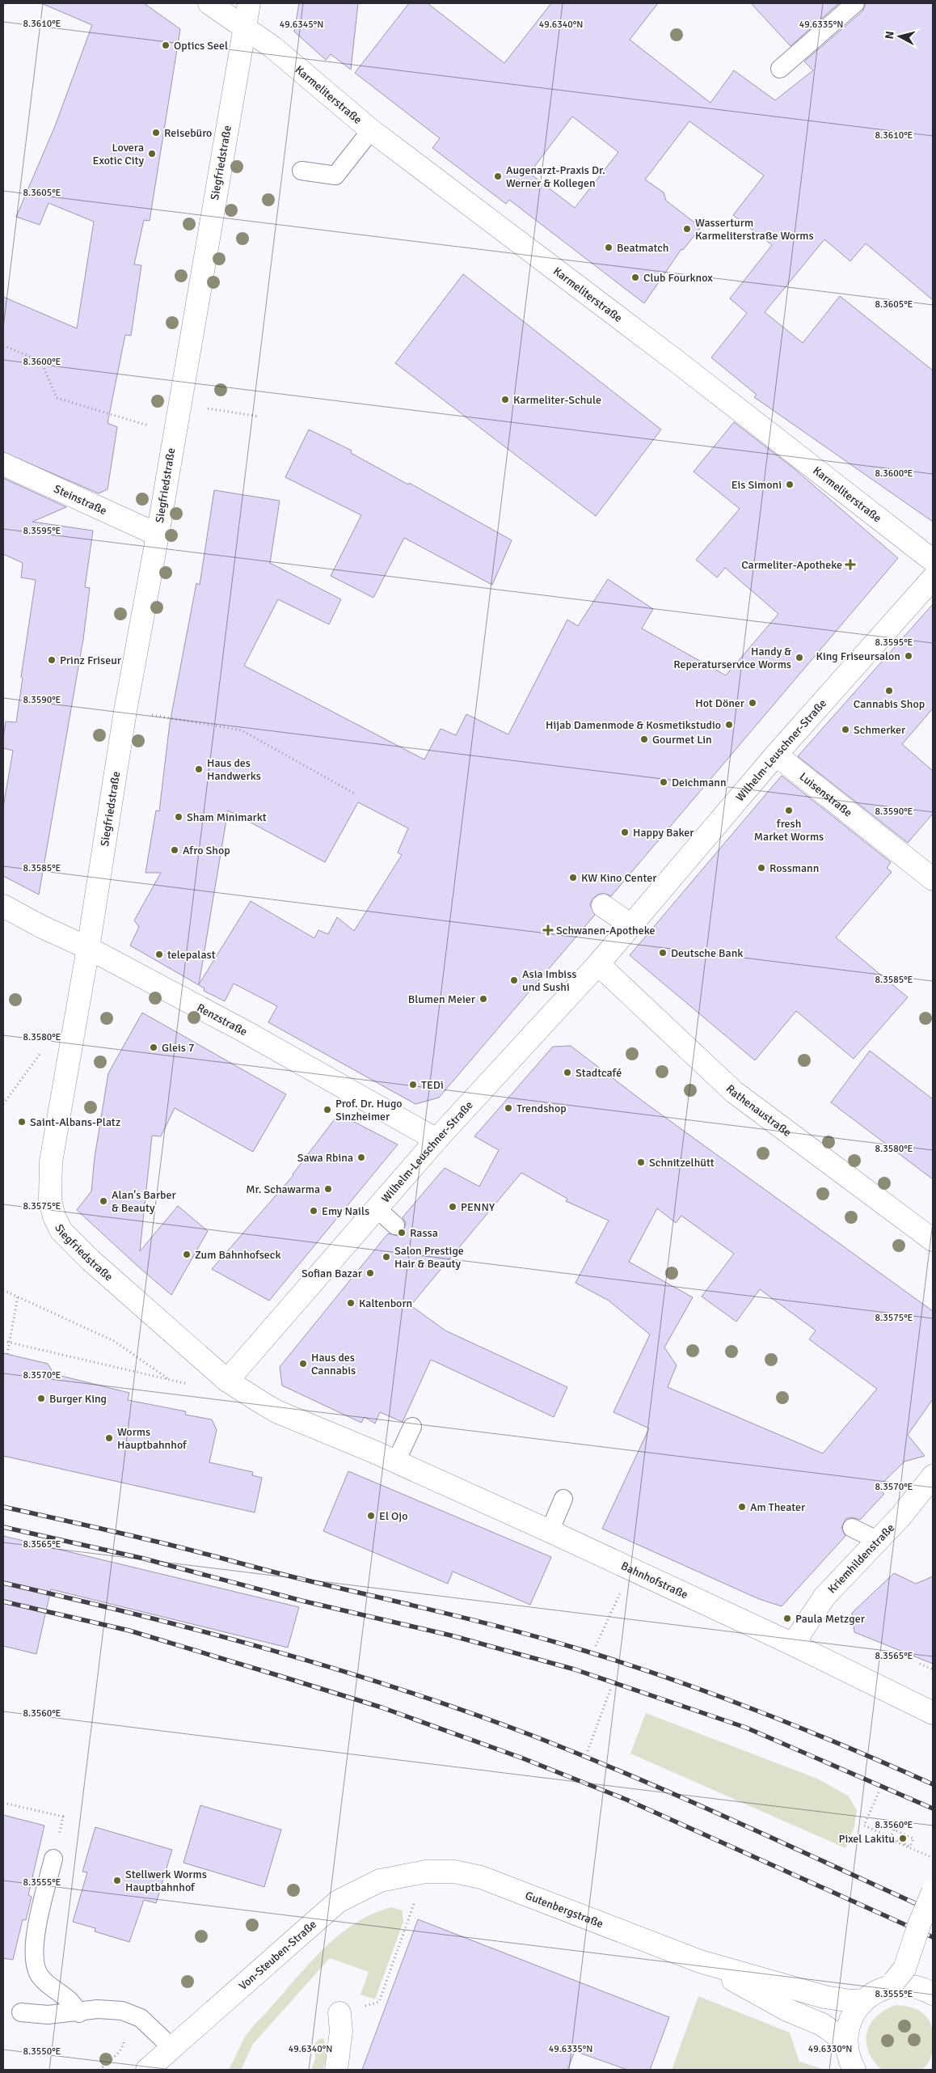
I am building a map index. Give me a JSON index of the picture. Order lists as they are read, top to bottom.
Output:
{
  "streets": {
    "street": [
      "Karmeliterstraße",
      "Siegfriedstraße",
      "Steinstraße",
      "Wilhelm-Leuschner-Straße",
      "Luisenstraße",
      "Renzstraße",
      "Rathenaustraße",
      "Kriemhildenstraße",
      "Bahnhofstraße",
      "Gutenbergstraße",
      "Von-Steuben-Straße"
    ]
  },
  "crossings": [
    ["Karmeliterstraße", "Siegfriedstraße"],
    ["Siegfriedstraße", "Steinstraße"],
    ["Siegfriedstraße", "Wilhelm-Leuschner-Straße"],
    ["Siegfriedstraße", "Renzstraße"],
    ["Siegfriedstraße", "Bahnhofstraße"],
    ["Wilhelm-Leuschner-Straße", "Luisenstraße"],
    ["Wilhelm-Leuschner-Straße", "Renzstraße"],
    ["Wilhelm-Leuschner-Straße", "Rathenaustraße"],
    ["Kriemhildenstraße", "Bahnhofstraße"],
    ["Gutenbergstraße", "Von-Steuben-Straße"]
  ],
  "places": {
    "other": [
      "Optics Seel",
      "Reisebüro",
      "Lovera Exotic City",
      "Augenarzt-Praxis Dr. Werner & Kollegen",
      "Wasserturm Karmeliterstraße Worms",
      "Beatmatch",
      "Club Fourknox",
      "Karmeliter-Schule",
      "Eis Simoni",
      "King Friseursalon",
      "Handy & Reperaturservice Worms",
      "Prinz Friseur",
      "Cannabis Shop",
      "Hot Döner",
      "Hijab Damenmode & Kosmetikstudio",
      "Schmerker",
      "Gourmet Lin",
      "Haus des Handwerks",
      "Deichmann",
      "fresh Market Worms",
      "Sham Minimarkt",
      "Happy Baker",
      "Afro Shop",
      "Rossmann",
      "KW Kino Center",
      "Deutsche Bank",
      "telepalast",
      "Asia Imbiss und Sushi",
      "Blumen Meier",
      "Gleis 7",
      "Stadtcafé",
      "TEDi",
      "Trendshop",
      "Prof. Dr. Hugo Sinzheimer",
      "Saint-Albans-Platz",
      "Sawa Rbina",
      "Schnitzelhütt",
      "Mr. Schawarma",
      "Alan's Barber & Beauty",
      "PENNY",
      "Emy Nails",
      "Rassa",
      "Zum Bahnhofseck",
      "Salon Prestige Hair & Beauty",
      "Sofian Bazar",
      "Kaltenborn",
      "Haus des Cannabis",
      "Burger King",
      "Worms Hauptbahnhof",
      "Am Theater",
      "El Ojo",
      "Paula Metzger",
      "Pixel Lakitu",
      "Stellwerk Worms Hauptbahnhof"
    ],
    "health": ["Carmeliter-Apotheke", "Schwanen-Apotheke"]
  },
  "north": "left",
  "coordinates": [
    "8.3610°E",
    "49.6345°N",
    "49.6340°N",
    "49.6335°N",
    "8.3605°E",
    "8.3600°E",
    "8.3595°E",
    "8.3590°E",
    "8.3585°E",
    "8.3580°E",
    "8.3575°E",
    "8.3570°E",
    "8.3565°E",
    "8.3560°E",
    "8.3555°E",
    "49.6330°N",
    "8.3550°E"
  ]
}
